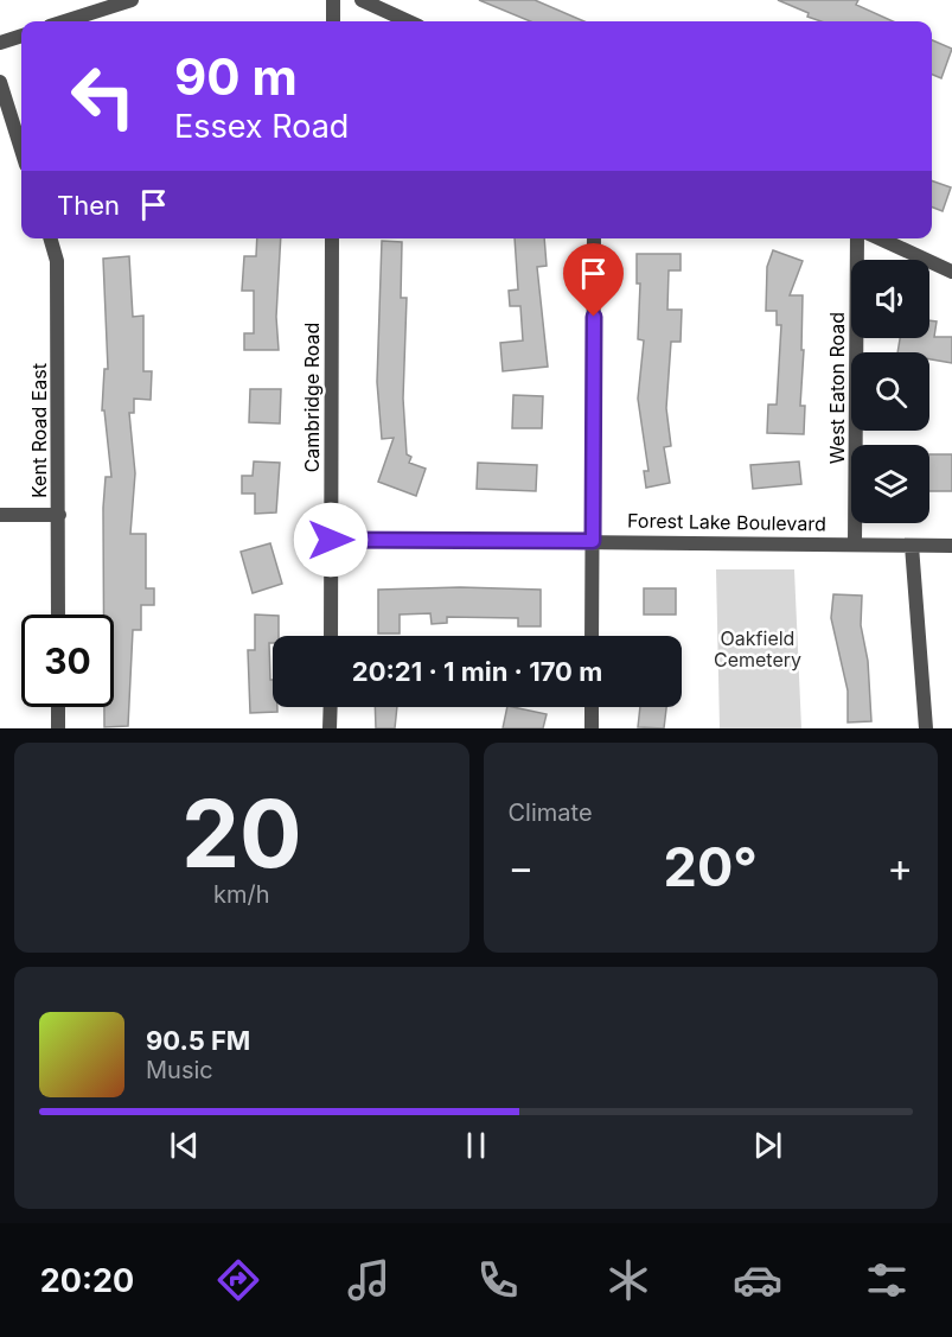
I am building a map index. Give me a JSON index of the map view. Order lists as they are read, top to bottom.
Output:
{
  "streets": {
    "street": [
      "West Eaton Road",
      "Cambridge Road",
      "Kent Road East",
      "Forest Lake Boulevard"
    ]
  },
  "crossings": [
    ["West Eaton Road", "Forest Lake Boulevard"],
    ["Cambridge Road", "Forest Lake Boulevard"]
  ],
  "parks": ["Oakfield Cemetery"],
  "page": {
    "turn": ["90 m", "Essex Road"],
    "then": "Then",
    "limit": "30",
    "trip": "20:21 · 1 min · 170 m",
    "tile": [
      ["20", "km/h"],
      "Climate"
    ],
    "heat": ["−", "20°", "+"],
    "song": ["90.5 FM", "Music"],
    "tabs": "20:20"
  }
}
